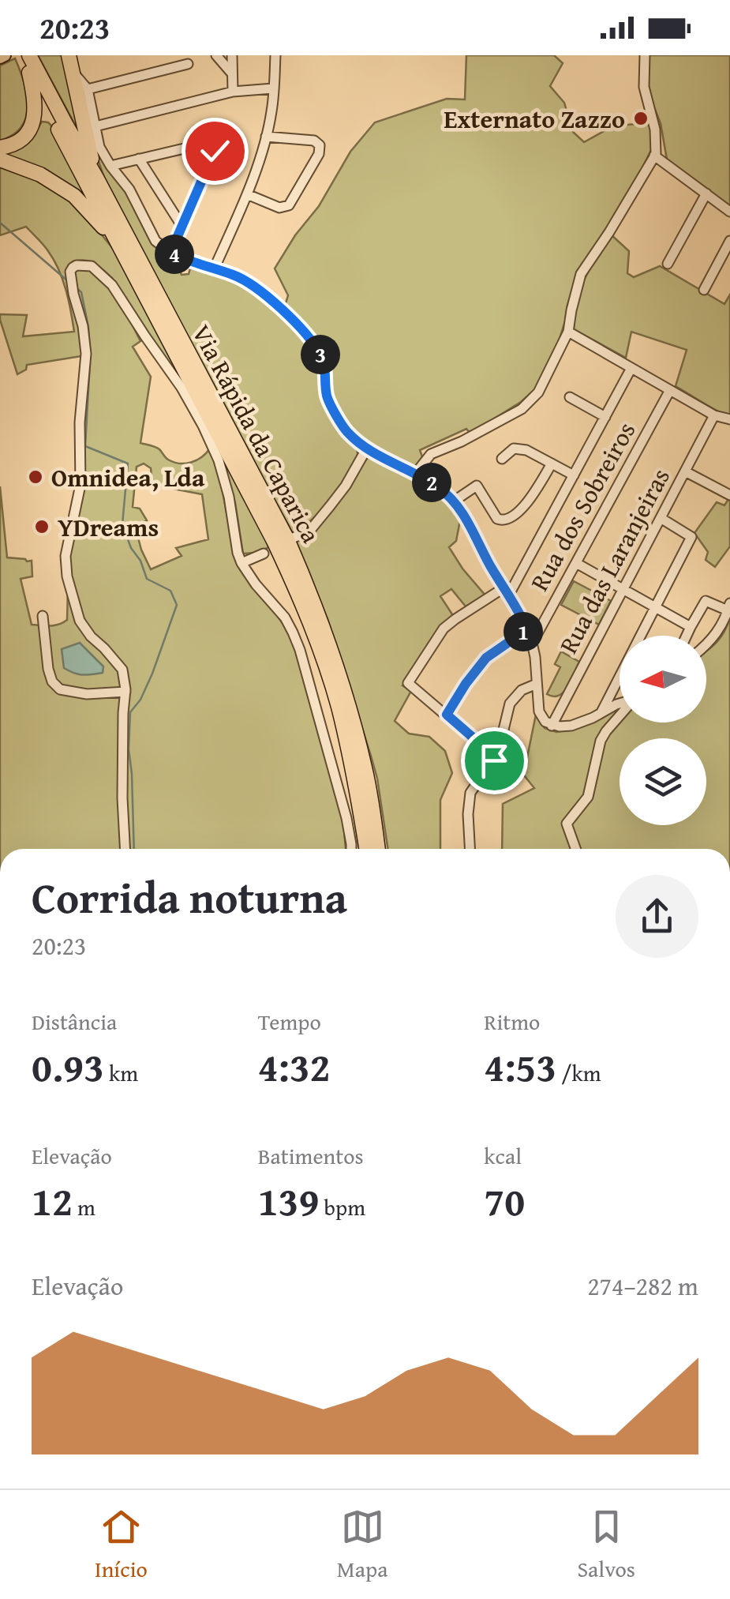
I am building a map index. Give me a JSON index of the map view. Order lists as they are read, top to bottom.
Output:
{
  "streets": {
    "highway": ["Via Rápida da Caparica"],
    "street": ["Rua dos Sobreiros", "Rua das Laranjeiras"]
  },
  "places": ["Externato Zazzo", "Omnidea, Lda", "YDreams"],
  "north": "left",
  "page": {
    "status": "20:23",
    "pins": [
      "4",
      "3",
      "2",
      "1"
    ],
    "heading": ["Corrida noturna", "20:23"],
    "stats": [
      ["Distância", "0.93 km"],
      ["Tempo", "4:32"],
      ["Ritmo", "4:53 /km"],
      ["Elevação", "12 m"],
      ["Batimentos", "139 bpm"],
      ["kcal", "70"]
    ],
    "chart": ["Elevação", "274–282 m"],
    "tabs": ["Início", "Mapa", "Salvos"]
  }
}
